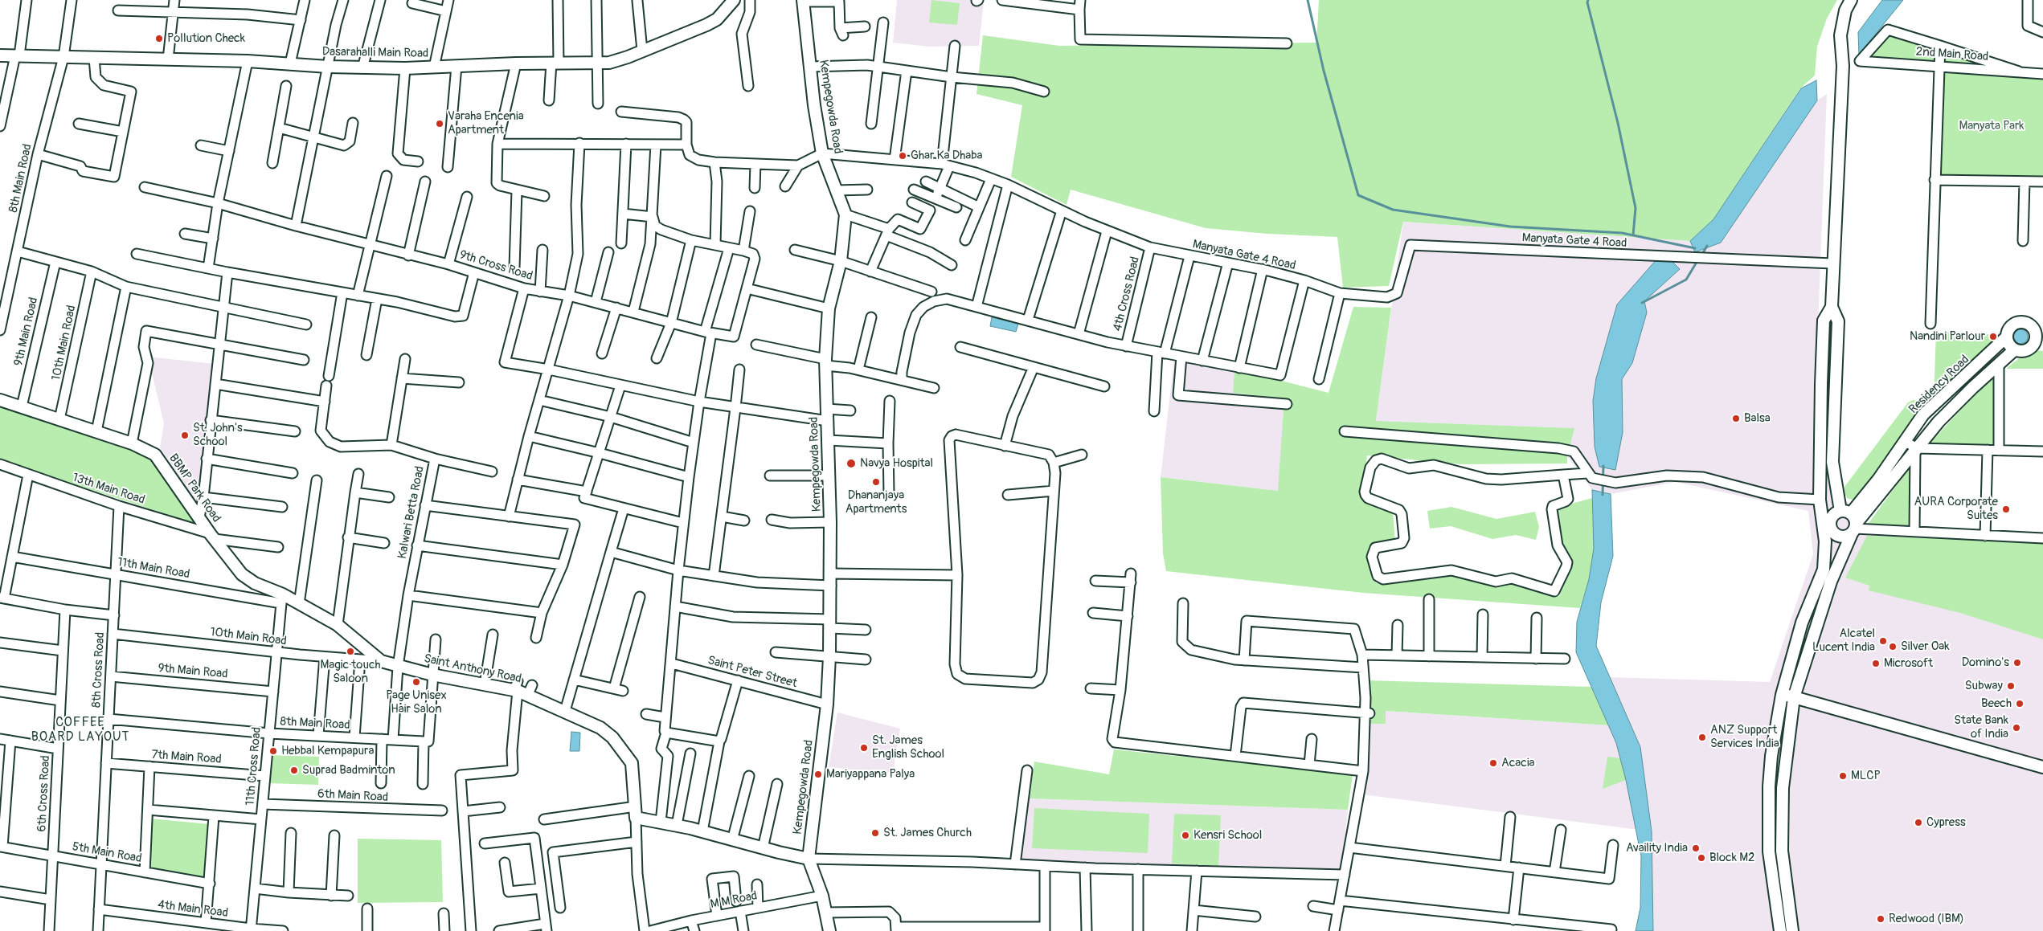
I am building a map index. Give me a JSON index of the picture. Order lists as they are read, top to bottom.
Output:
{
  "streets": {
    "street": [
      "Dasarahalli Main Road",
      "2nd Main Road",
      "Kempegowda Road",
      "8th Main Road",
      "Manyata Gate 4 Road",
      "9th Cross Road",
      "4th Cross Road",
      "9th Main Road",
      "10th Main Road",
      "Residency Road",
      "BBMP Park Road",
      "13th Main Road",
      "Kalwari Betta Road",
      "11th Main Road",
      "Saint Anthony Road",
      "8th Cross Road",
      "Saint Peter Street",
      "7th Main Road",
      "11th Cross Road",
      "6th Cross Road",
      "6th Main Road",
      "5th Main Road",
      "M M Road",
      "4th Main Road"
    ]
  },
  "crossings": [
    ["Dasarahalli Main Road", "8th Main Road"],
    ["Kempegowda Road", "Manyata Gate 4 Road"],
    ["Kempegowda Road", "Saint Peter Street"],
    ["Kempegowda Road", "M M Road"],
    ["8th Main Road", "Kalwari Betta Road"],
    ["8th Main Road", "8th Cross Road"],
    ["8th Main Road", "11th Cross Road"],
    ["Manyata Gate 4 Road", "4th Cross Road"],
    ["9th Main Road", "BBMP Park Road"],
    ["9th Main Road", "8th Cross Road"],
    ["9th Main Road", "11th Cross Road"],
    ["10th Main Road", "BBMP Park Road"],
    ["10th Main Road", "Saint Anthony Road"],
    ["10th Main Road", "8th Cross Road"],
    ["10th Main Road", "11th Cross Road"],
    ["BBMP Park Road", "13th Main Road"],
    ["BBMP Park Road", "11th Main Road"],
    ["BBMP Park Road", "Saint Anthony Road"],
    ["BBMP Park Road", "11th Cross Road"],
    ["13th Main Road", "8th Cross Road"],
    ["Kalwari Betta Road", "Saint Anthony Road"],
    ["11th Main Road", "Saint Anthony Road"],
    ["11th Main Road", "8th Cross Road"],
    ["11th Main Road", "11th Cross Road"],
    ["Saint Anthony Road", "11th Cross Road"],
    ["8th Cross Road", "7th Main Road"],
    ["8th Cross Road", "5th Main Road"],
    ["8th Cross Road", "4th Main Road"],
    ["7th Main Road", "11th Cross Road"],
    ["11th Cross Road", "6th Main Road"],
    ["11th Cross Road", "4th Main Road"],
    ["6th Cross Road", "5th Main Road"]
  ],
  "districts": ["COFFEE BOARD LAYOUT"],
  "parks": ["Manyata Park"],
  "places": [
    "Pollution Check",
    "Varaha Encenia Apartment",
    "Ghar Ka Dhaba",
    "Nandini Parlour",
    "Balsa",
    "St. John's School",
    "Navya Hospital",
    "Dhananjaya Apartments",
    "AURA Corporate Suites",
    "Alcatel Lucent India",
    "Silver Oak",
    "Magic touch Saloon",
    "Domino's",
    "Microsoft",
    "Page Unisex Hair Salon",
    "Subway",
    "Beech",
    "State Bank of India",
    "ANZ Support Services India",
    "St. James English School",
    "Hebbal Kempapura",
    "Acacia",
    "Suprad Badminton",
    "Mariyappana Palya",
    "MLCP",
    "Cypress",
    "St. James Church",
    "Kensri School",
    "Availity India",
    "Block M2",
    "Redwood (IBM)"
  ]
}
